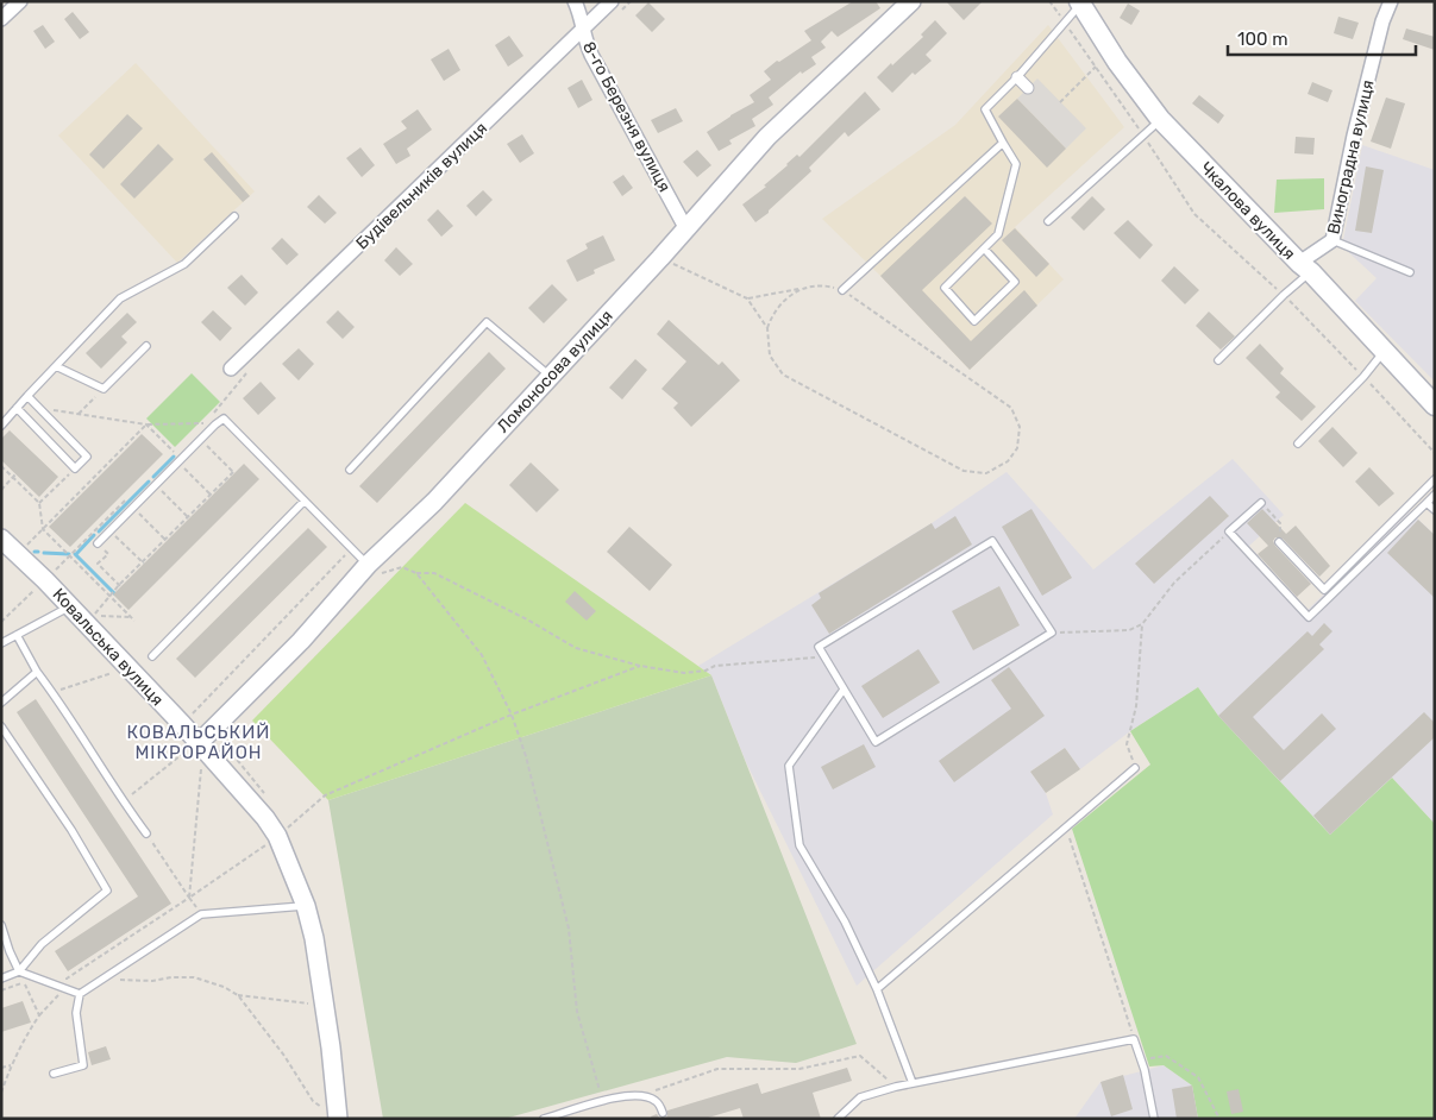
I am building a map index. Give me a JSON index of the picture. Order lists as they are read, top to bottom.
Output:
{
  "streets": {
    "main road": ["Чкалова вулиця"],
    "street": [
      "8-го Березня вулиця",
      "Виноградна вулиця",
      "Будівельників вулиця",
      "Ломоносова вулиця",
      "Ковальська вулиця"
    ]
  },
  "crossings": [
    ["8-го Березня вулиця", "Будівельників вулиця"],
    ["8-го Березня вулиця", "Ломоносова вулиця"],
    ["Виноградна вулиця", "Чкалова вулиця"],
    ["Ломоносова вулиця", "Ковальська вулиця"]
  ],
  "districts": ["КОВАЛЬСЬКИЙ МІКРОРАЙОН"],
  "scale_bar": "100 m"
}
